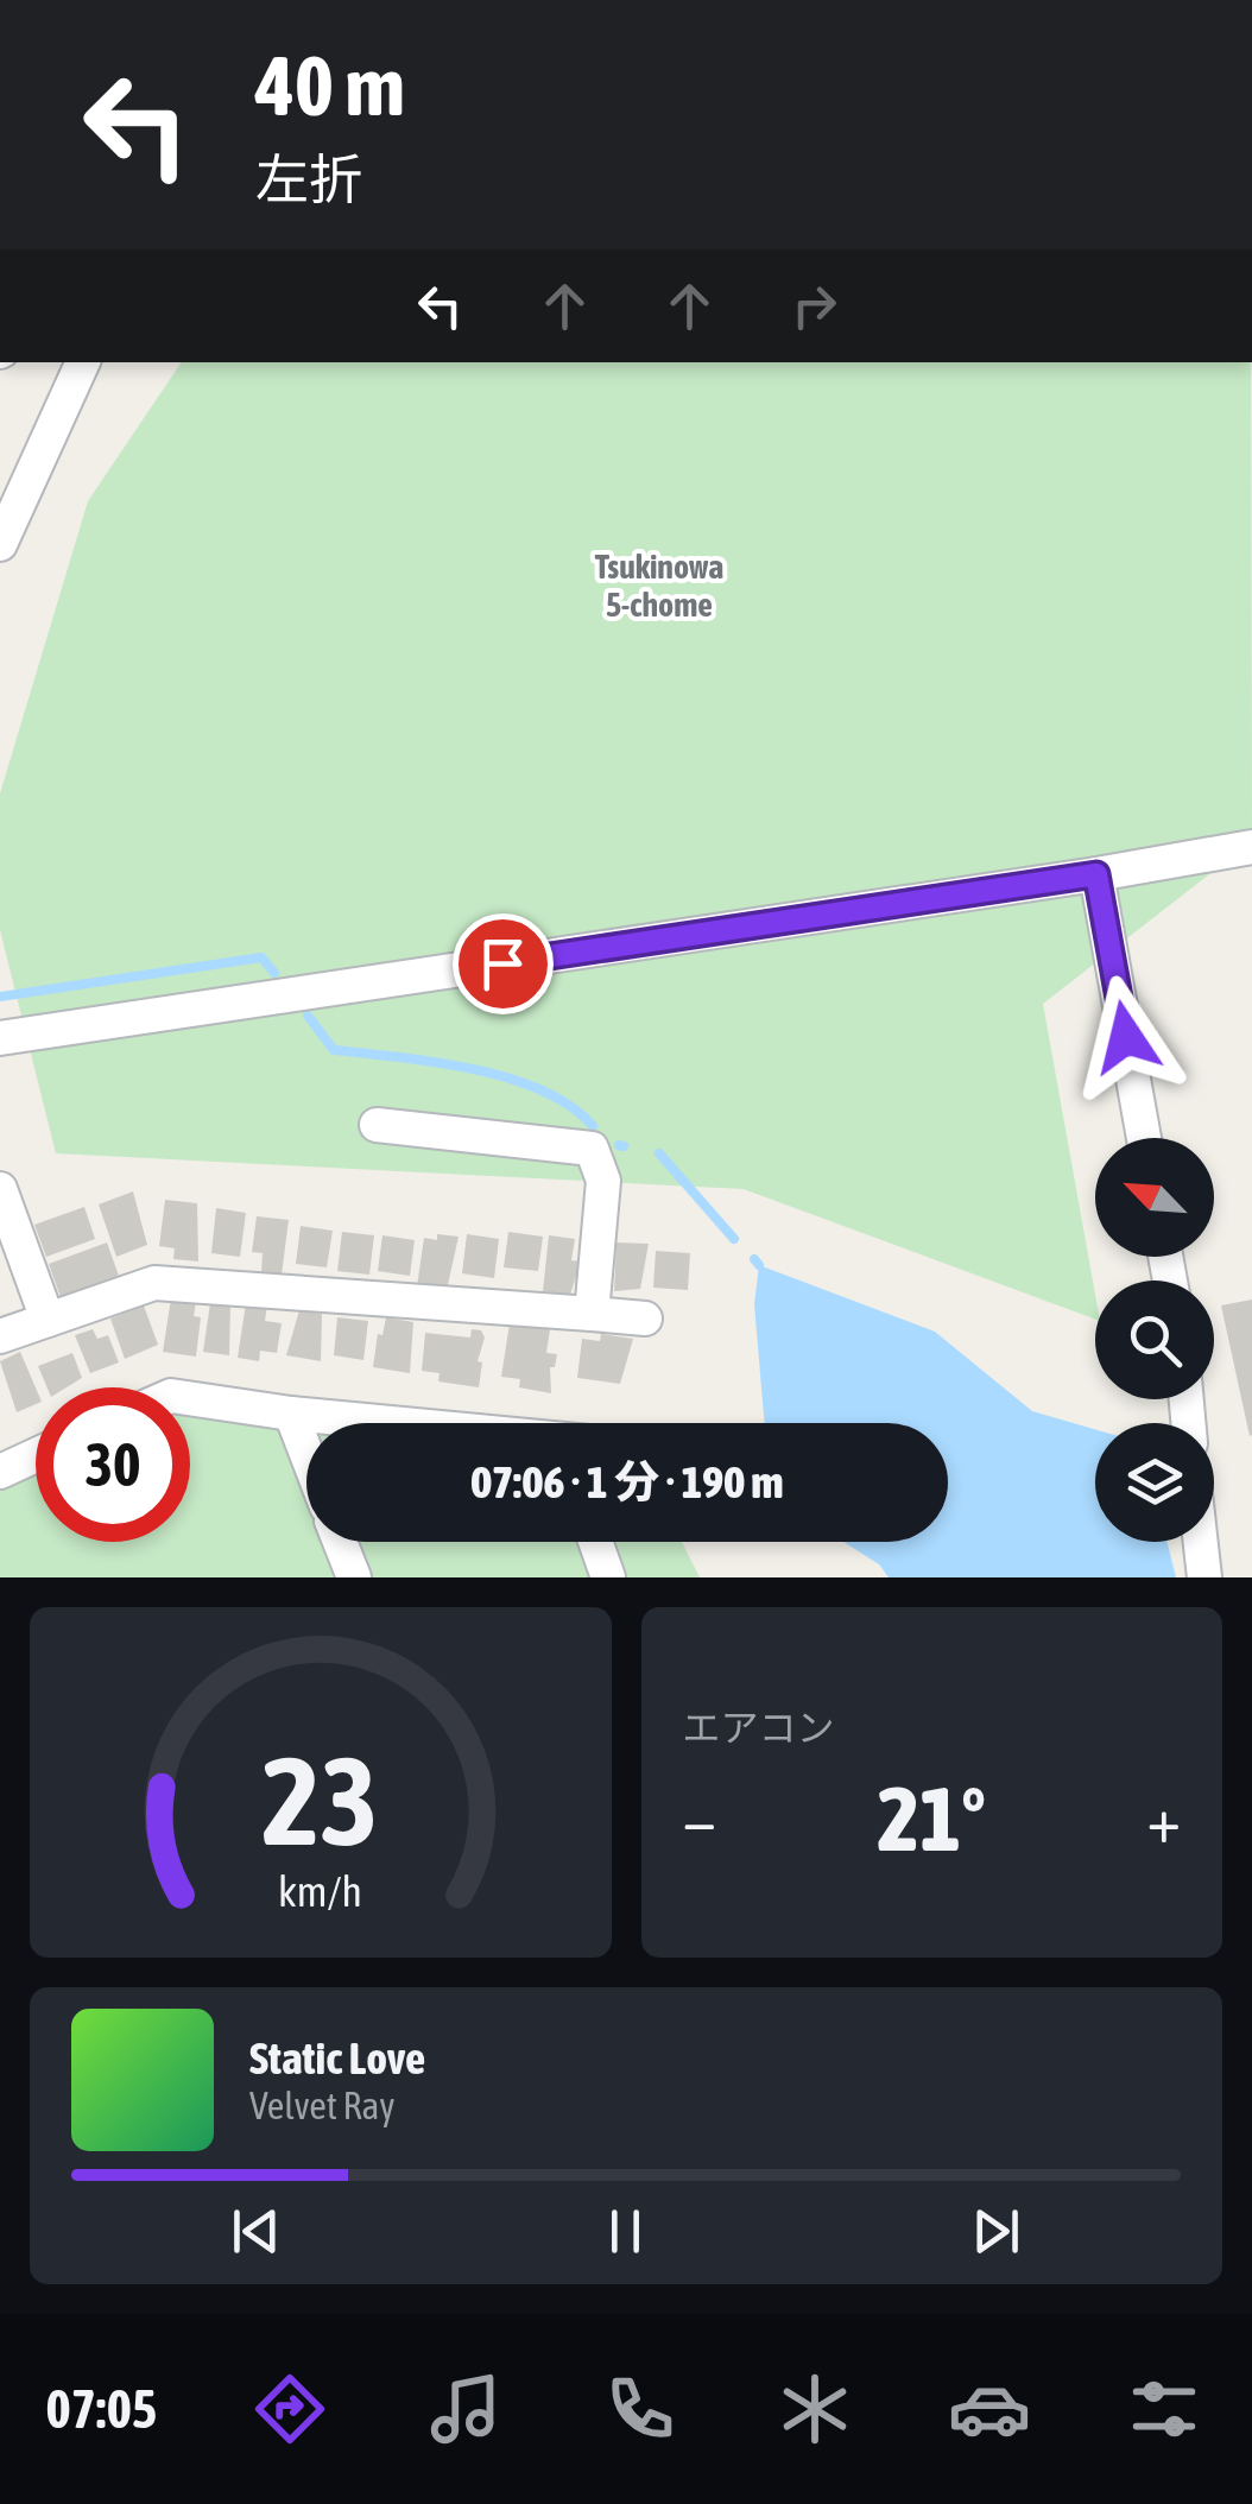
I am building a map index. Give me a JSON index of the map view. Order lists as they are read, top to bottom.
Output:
{
  "districts": ["Tsukinowa 5-chome"],
  "north": "top left",
  "page": {
    "turn": ["40 m", "左折"],
    "limit": "30",
    "trip": "07:06 · 1 分 · 190 m",
    "tile": "エアコン",
    "heat": ["−", "21°", "+"],
    "song": ["Static Love", "Velvet Ray"],
    "tabs": "07:05",
    "gauge": ["23", "km/h"]
  }
}
